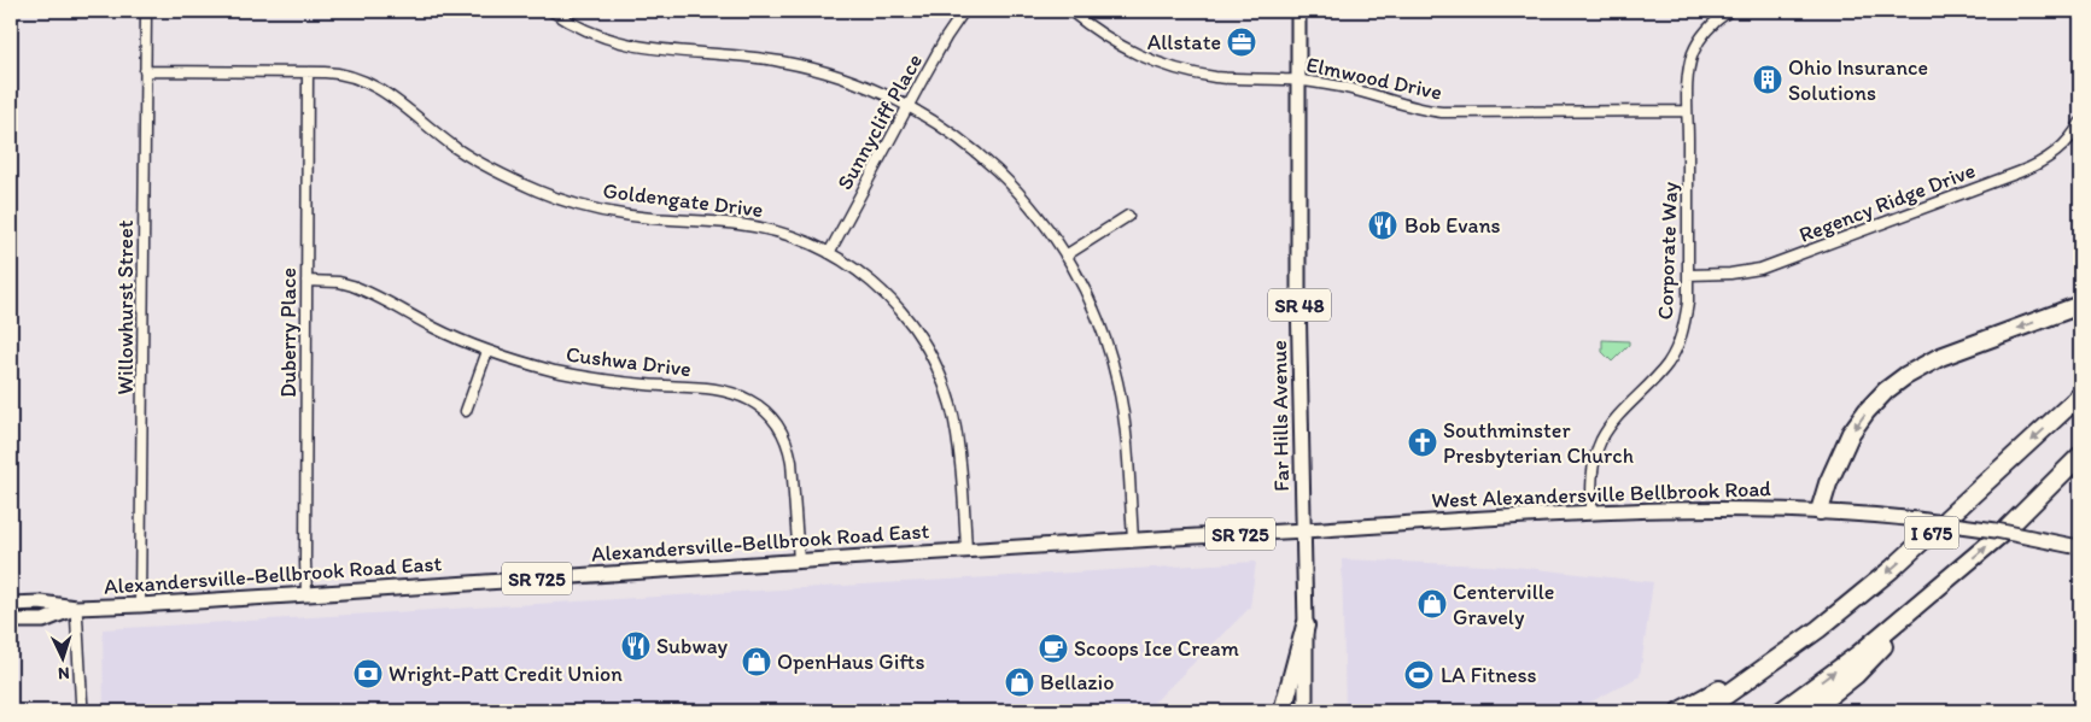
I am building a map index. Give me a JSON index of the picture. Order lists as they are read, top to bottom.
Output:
{
  "streets": {
    "highway": ["I 675"],
    "main road": [
      "SR 48",
      "Far Hills Avenue",
      "West Alexandersville Bellbrook Road",
      "SR 725",
      "Alexandersville-Bellbrook Road East"
    ],
    "street": [
      "Elmwood Drive",
      "Sunnycliff Place",
      "Goldengate Drive",
      "Regency Ridge Drive",
      "Corporate Way",
      "Willowhurst Street",
      "Duberry Place",
      "Cushwa Drive"
    ]
  },
  "crossings": [
    ["Elmwood Drive", "Corporate Way"],
    ["Elmwood Drive", "Far Hills Avenue"],
    ["Sunnycliff Place", "Goldengate Drive"],
    ["Goldengate Drive", "Willowhurst Street"],
    ["Goldengate Drive", "Duberry Place"],
    ["Goldengate Drive", "Alexandersville-Bellbrook Road East"],
    ["Regency Ridge Drive", "Corporate Way"],
    ["Corporate Way", "West Alexandersville Bellbrook Road"],
    ["Willowhurst Street", "Alexandersville-Bellbrook Road East"],
    ["Duberry Place", "Cushwa Drive"],
    ["Duberry Place", "Alexandersville-Bellbrook Road East"],
    ["Cushwa Drive", "Alexandersville-Bellbrook Road East"],
    ["Far Hills Avenue", "West Alexandersville Bellbrook Road"],
    ["Far Hills Avenue", "Alexandersville-Bellbrook Road East"],
    ["West Alexandersville Bellbrook Road", "Alexandersville-Bellbrook Road East"]
  ],
  "places": {
    "office": ["Allstate"],
    "building": ["Ohio Insurance Solutions"],
    "restaurant": ["Bob Evans", "Subway"],
    "church": ["Southminster Presbyterian Church"],
    "shop": ["Centerville Gravely", "OpenHaus Gifts", "Bellazio"],
    "cafe": ["Scoops Ice Cream"],
    "bank": ["Wright-Patt Credit Union"],
    "sports": ["LA Fitness"]
  },
  "north": "bottom"
}
